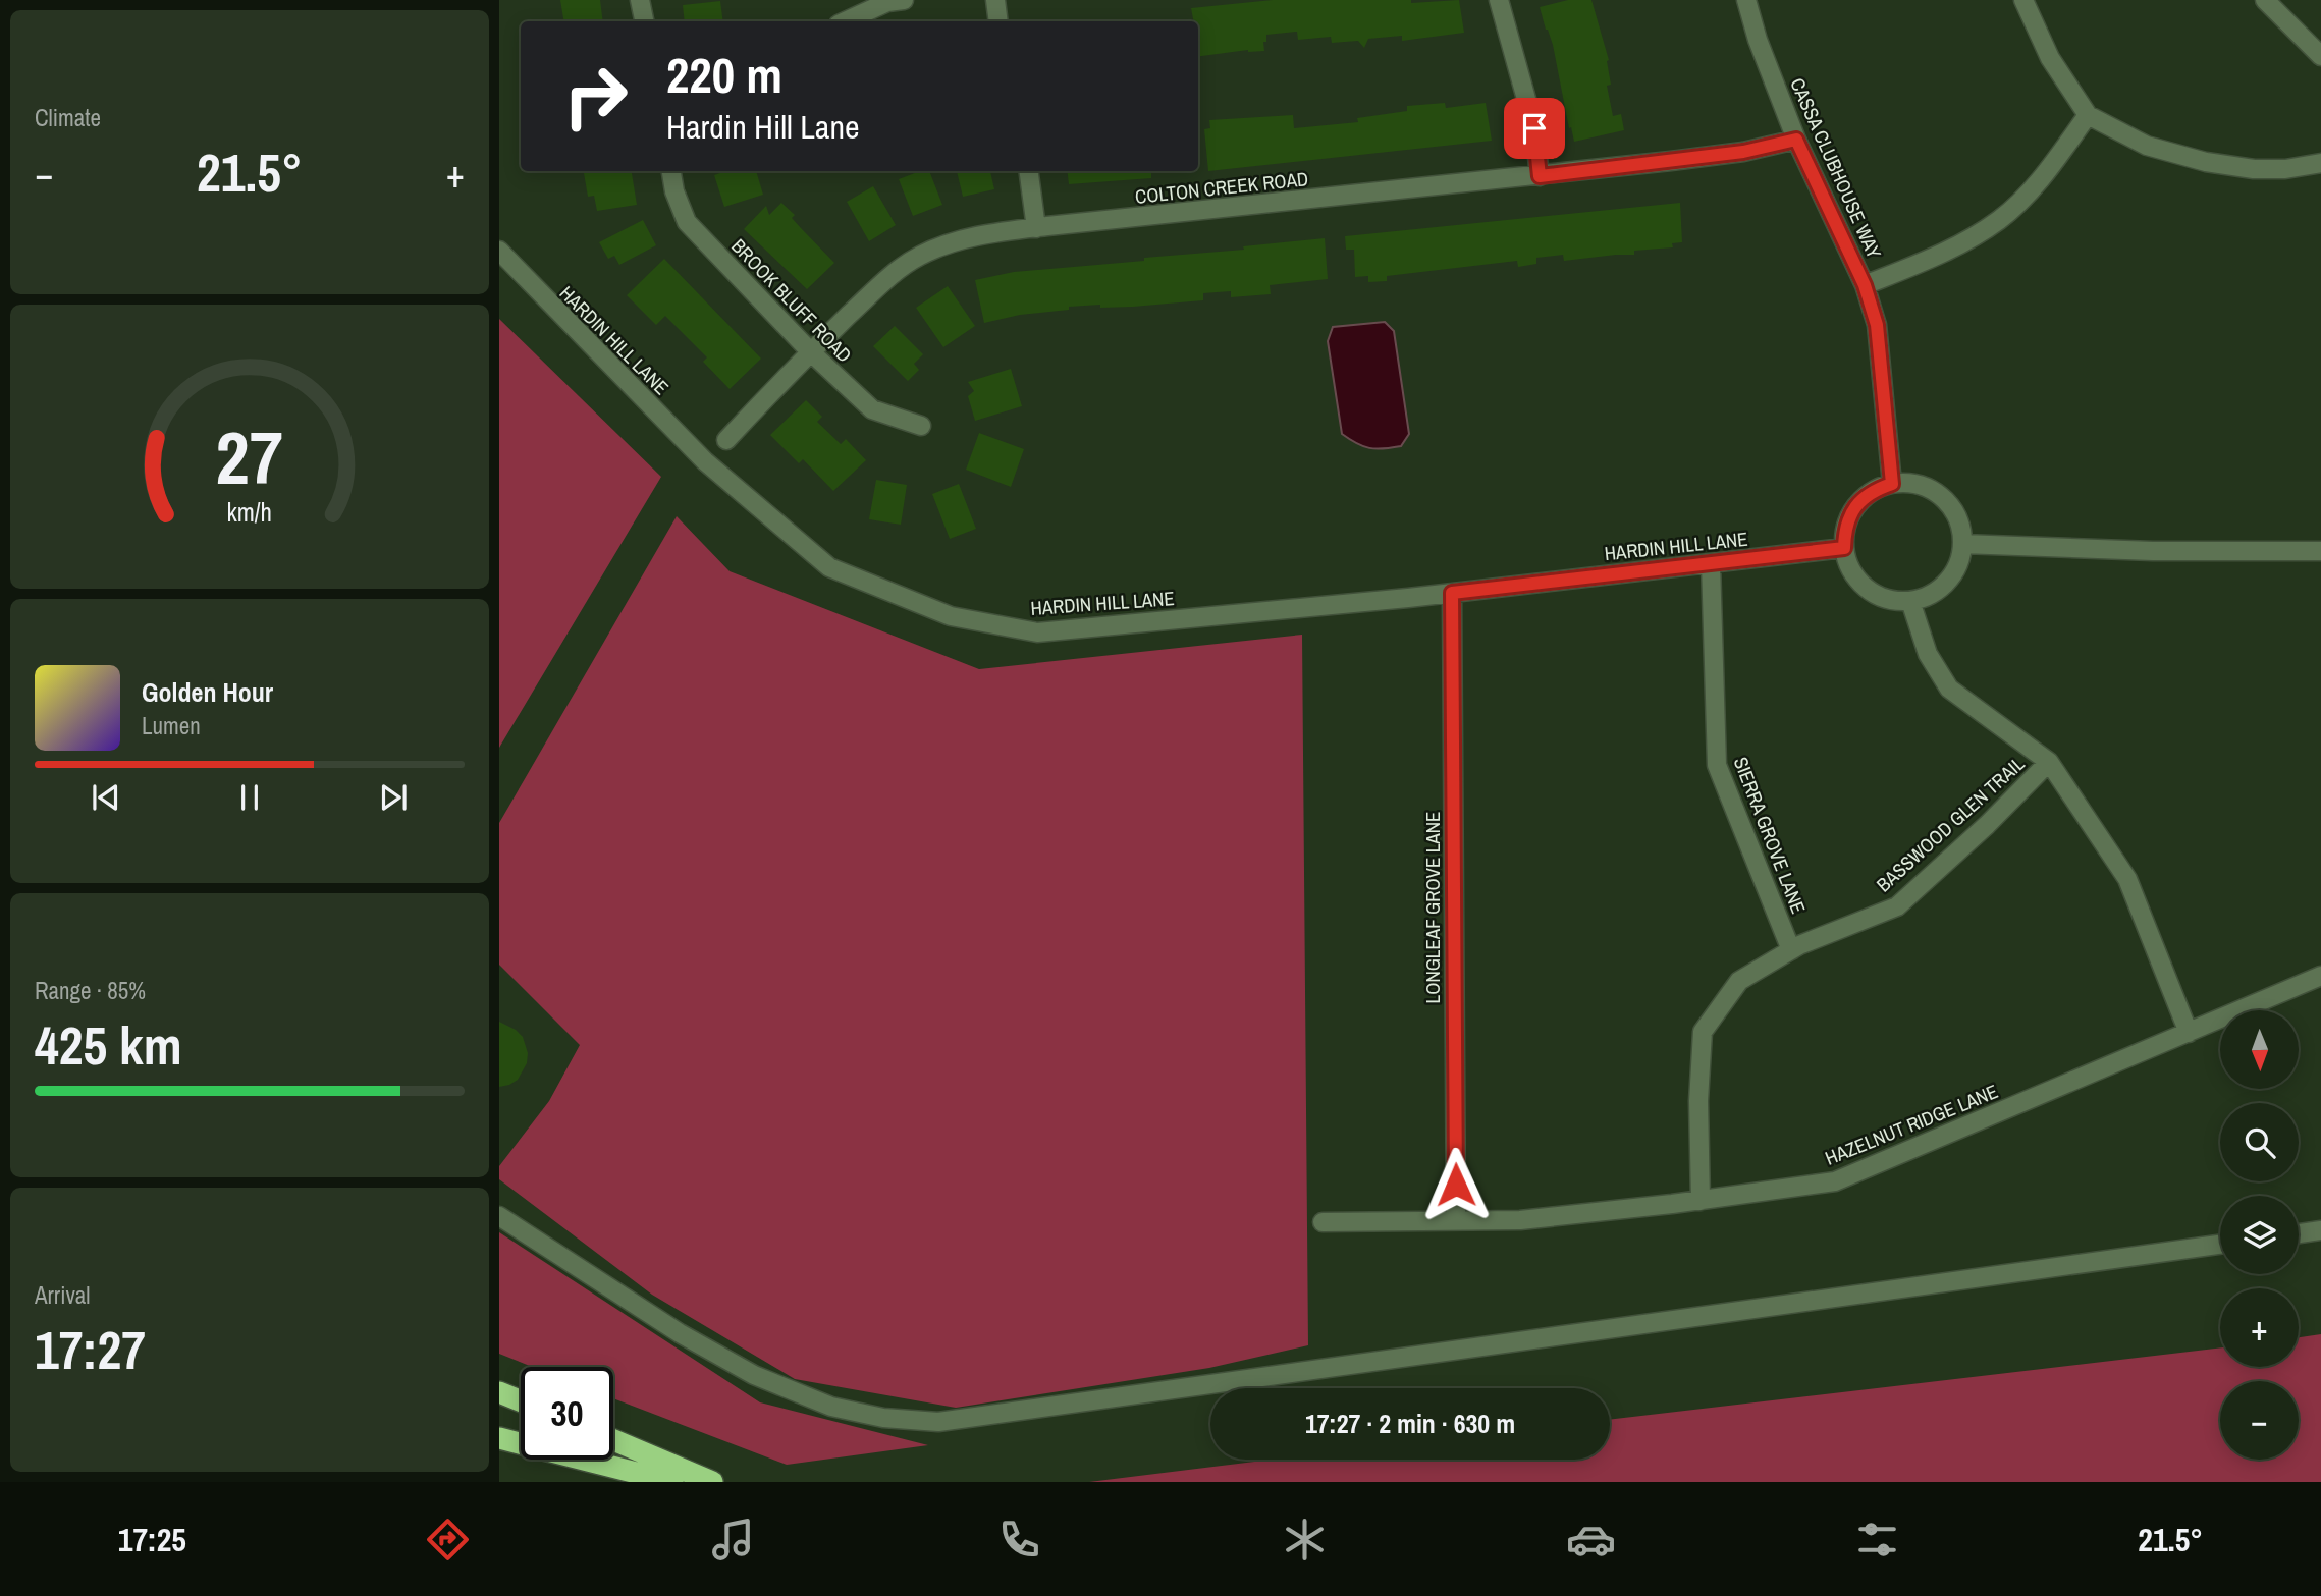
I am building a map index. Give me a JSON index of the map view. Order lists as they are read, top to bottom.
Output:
{
  "streets": {
    "street": [
      "CASSA CLUBHOUSE WAY",
      "COLTON CREEK ROAD",
      "BROOK BLUFF ROAD",
      "HARDIN HILL LANE",
      "BASSWOOD GLEN TRAIL",
      "SIERRA GROVE LANE",
      "LONGLEAF GROVE LANE",
      "HAZELNUT RIDGE LANE"
    ]
  },
  "crossings": [
    ["CASSA CLUBHOUSE WAY", "COLTON CREEK ROAD"],
    ["CASSA CLUBHOUSE WAY", "HARDIN HILL LANE"],
    ["COLTON CREEK ROAD", "BROOK BLUFF ROAD"],
    ["HARDIN HILL LANE", "SIERRA GROVE LANE"],
    ["HARDIN HILL LANE", "LONGLEAF GROVE LANE"],
    ["BASSWOOD GLEN TRAIL", "SIERRA GROVE LANE"],
    ["BASSWOOD GLEN TRAIL", "HAZELNUT RIDGE LANE"],
    ["LONGLEAF GROVE LANE", "HAZELNUT RIDGE LANE"]
  ],
  "north": "bottom",
  "page": {
    "tile": [
      "Climate",
      ["Range · 85%", "425 km"],
      ["Arrival", "17:27"]
    ],
    "turn": ["220 m", "Hardin Hill Lane"],
    "heat": ["−", "21.5°", "+"],
    "song": ["Golden Hour", "Lumen"],
    "map_buttons": ["+", "−"],
    "limit": "30",
    "trip": "17:27 · 2 min · 630 m",
    "tabs": ["17:25", "21.5°"],
    "gauge": ["27", "km/h"]
  }
}
